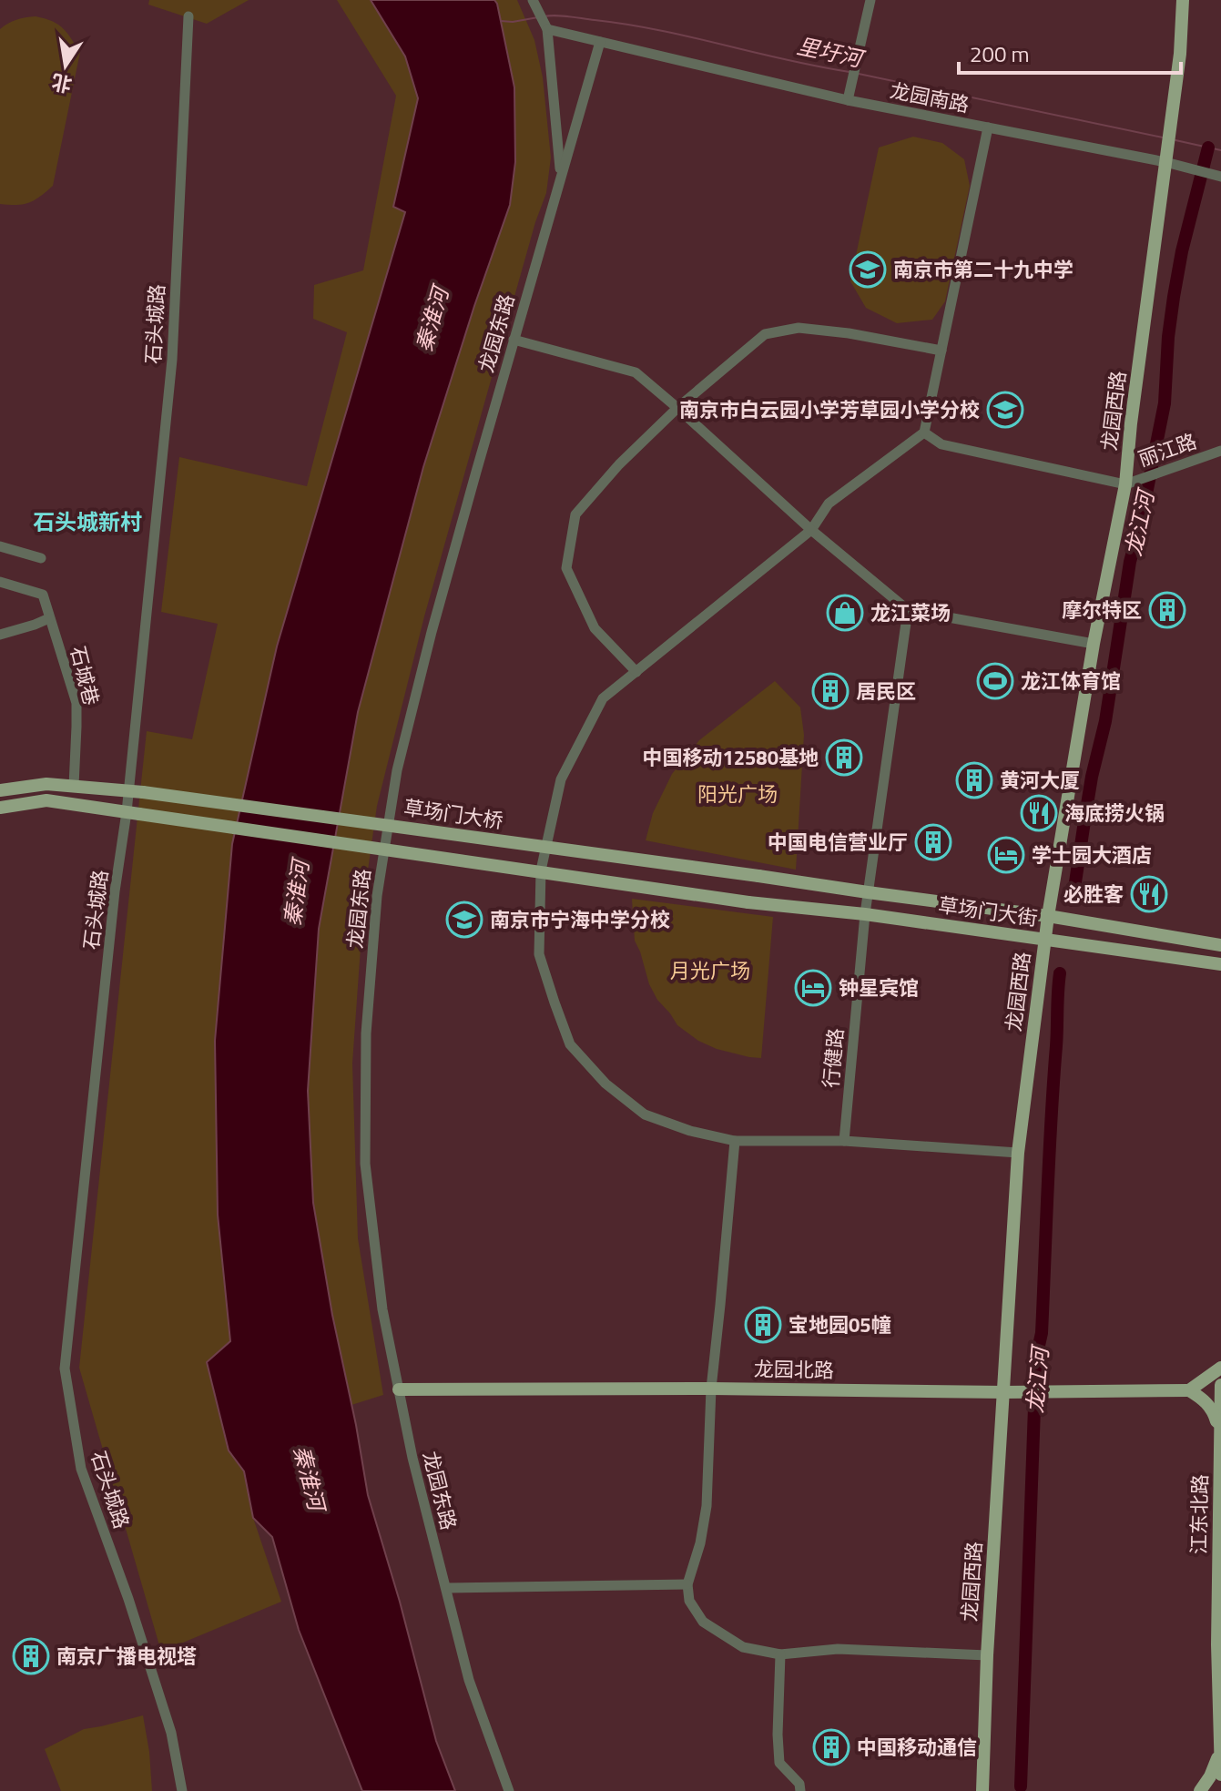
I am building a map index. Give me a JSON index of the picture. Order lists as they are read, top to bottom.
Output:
{
  "streets": {
    "main road": [
      "龙园西路",
      "草场门大桥",
      "草场门大街",
      "龙园北路",
      "江东北路"
    ],
    "street": [
      "龙园南路",
      "石头城路",
      "龙园东路",
      "丽江路",
      "石城巷",
      "行健路"
    ]
  },
  "crossings": [
    ["龙园南路", "龙园东路"],
    ["龙园南路", "龙园西路"],
    ["石头城路", "草场门大桥"],
    ["石头城路", "草场门大街"],
    ["龙园东路", "龙园北路"],
    ["龙园西路", "丽江路"],
    ["龙园西路", "草场门大街"],
    ["龙园西路", "龙园北路"],
    ["草场门大桥", "草场门大街"],
    ["草场门大街", "行健路"]
  ],
  "districts": ["石头城新村"],
  "water": ["里圩河", "秦淮河", "龙江河"],
  "parks": ["阳光广场", "月光广场"],
  "places": {
    "school or university": ["南京市第二十九中学", "南京市白云园小学芳草园小学分校", "南京市宁海中学分校"],
    "building": [
      "摩尔特区",
      "居民区",
      "中国移动12580基地",
      "黄河大厦",
      "中国电信营业厅",
      "宝地园05幢",
      "南京广播电视塔",
      "中国移动通信"
    ],
    "shop": ["龙江菜场"],
    "sports": ["龙江体育馆"],
    "restaurant": ["海底捞火锅", "必胜客"],
    "hotel": ["学士园大酒店", "钟星宾馆"]
  },
  "scale_bar": "200 m",
  "north": "bottom"
}
